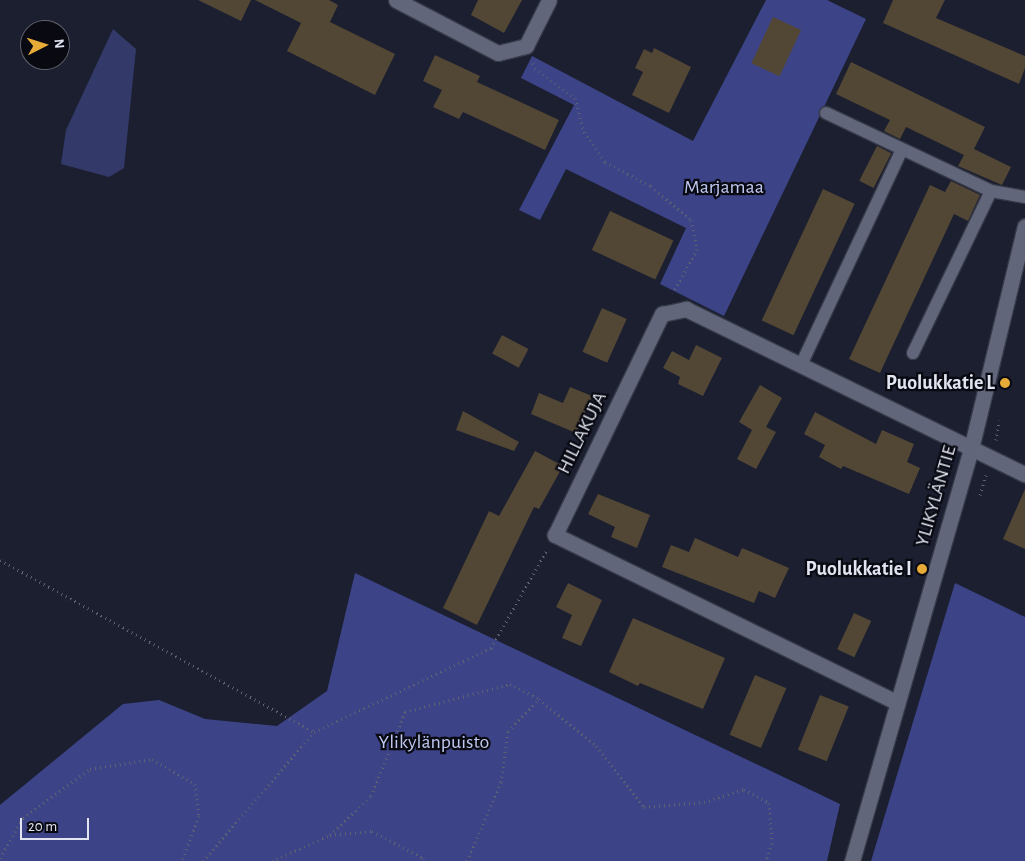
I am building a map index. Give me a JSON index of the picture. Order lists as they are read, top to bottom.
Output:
{
  "streets": {
    "street": ["HILLAKUJA", "YLIKYLÄNTIE"]
  },
  "parks": ["Marjamaa", "Ylikylänpuisto"],
  "places": ["Puolukkatie L", "Puolukkatie I"],
  "scale_bar": "20 m",
  "north": "right"
}
